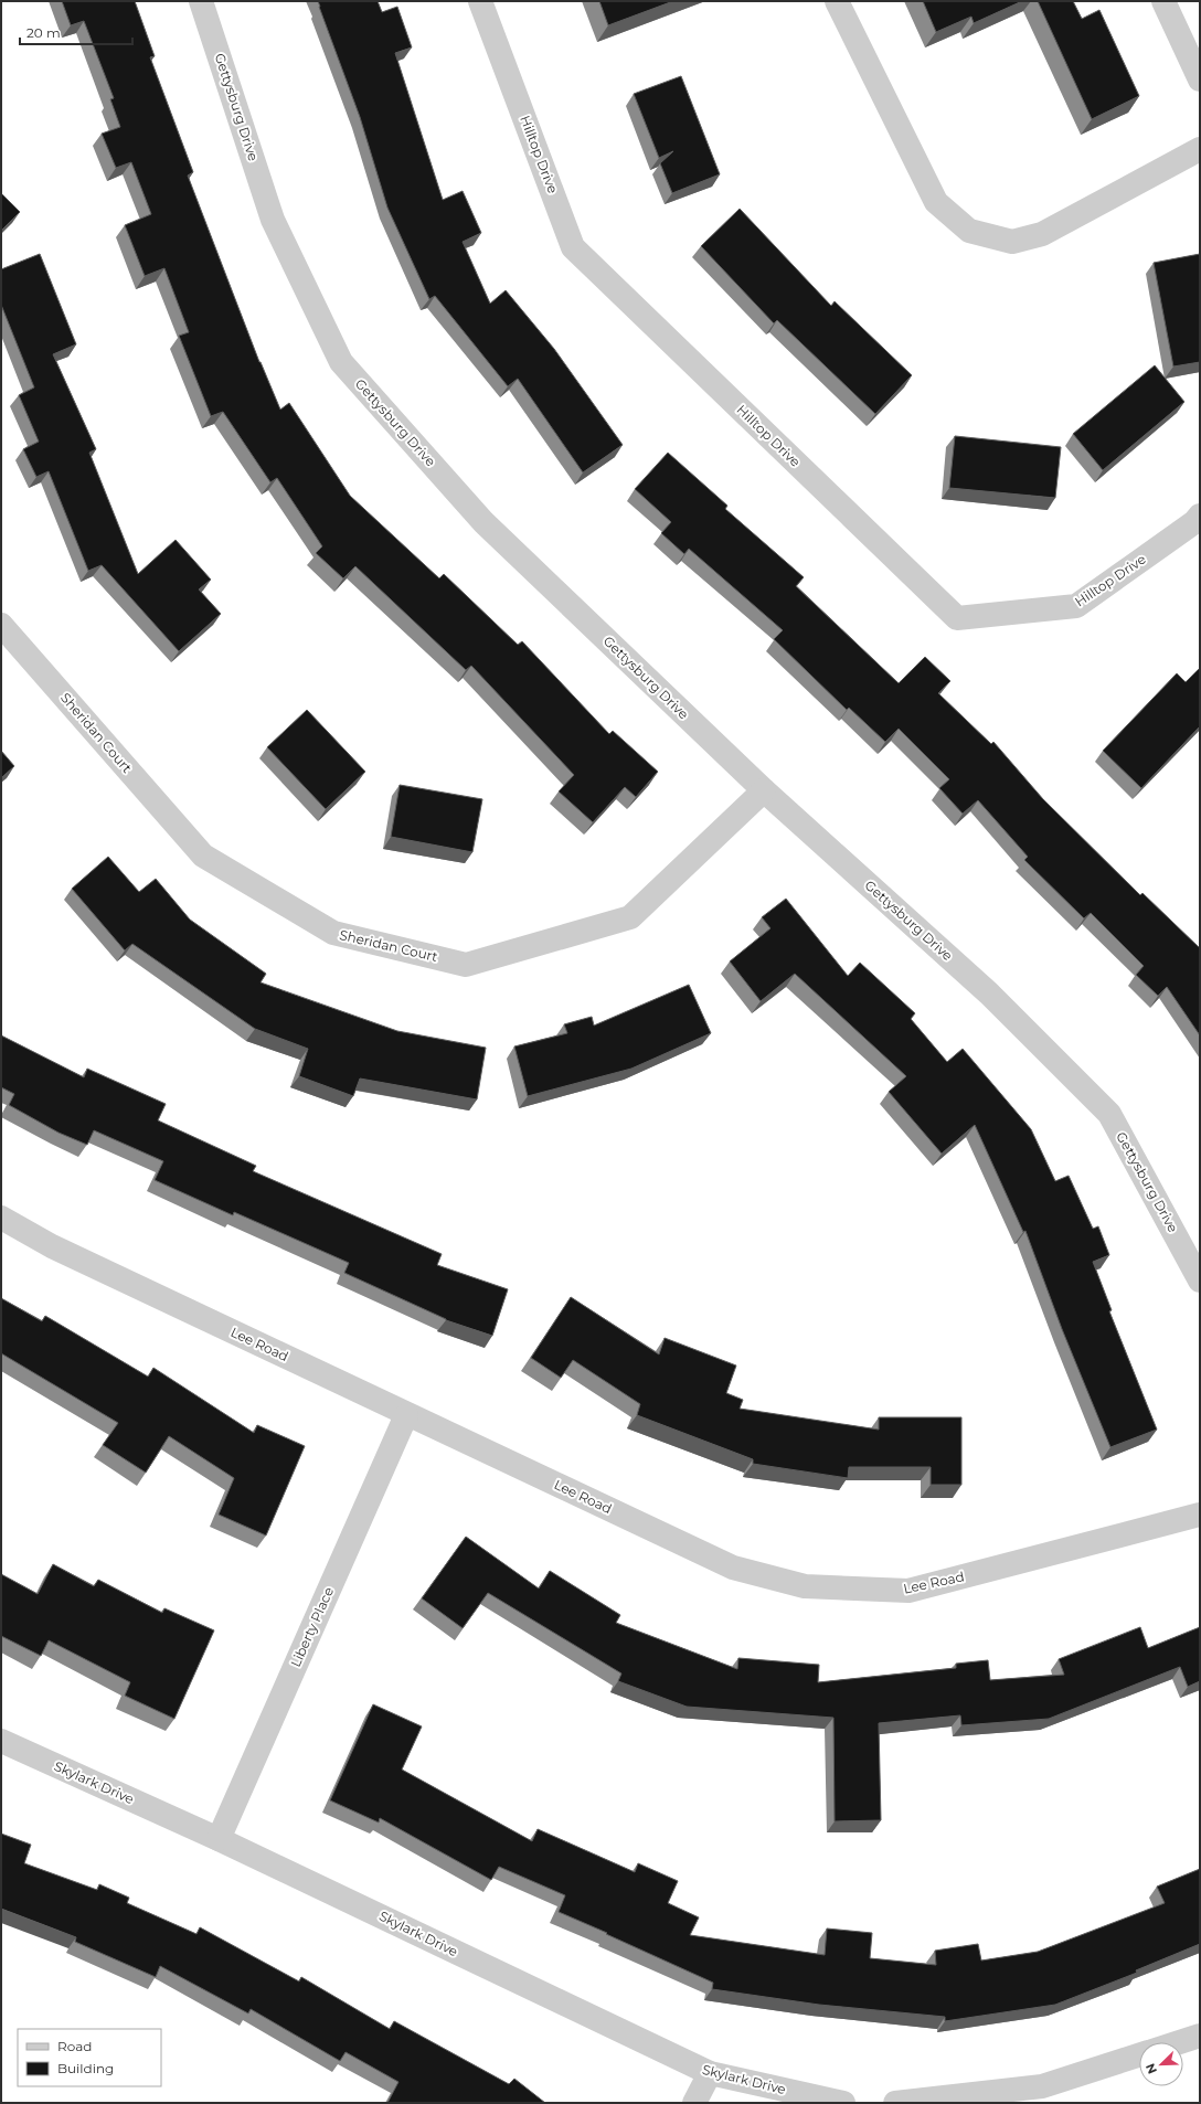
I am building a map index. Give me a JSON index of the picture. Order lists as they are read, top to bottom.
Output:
{
  "streets": {
    "street": [
      "Gettysburg Drive",
      "Hilltop Drive",
      "Sheridan Court",
      "Lee Road",
      "Liberty Place",
      "Skylark Drive"
    ]
  },
  "crossings": [
    ["Gettysburg Drive", "Sheridan Court"],
    ["Lee Road", "Liberty Place"],
    ["Liberty Place", "Skylark Drive"]
  ],
  "legend": ["Road", "Building"],
  "scale_bar": "20 m",
  "north": "bottom left"
}
